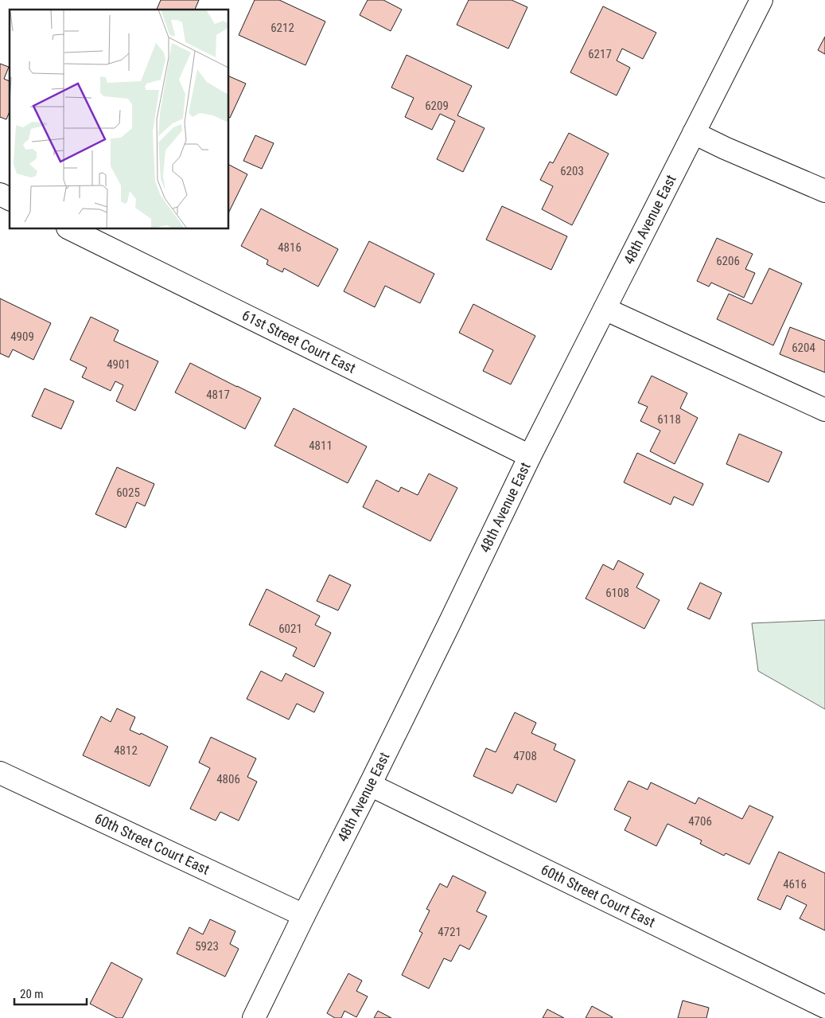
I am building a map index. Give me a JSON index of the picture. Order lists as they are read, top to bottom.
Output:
{
  "streets": {
    "street": ["48th Avenue East", "61st Street Court East", "60th Street Court East"]
  },
  "crossings": [
    ["48th Avenue East", "61st Street Court East"],
    ["48th Avenue East", "60th Street Court East"]
  ],
  "house_numbers": [
    "6212",
    "6217",
    "6209",
    "6203",
    "4816",
    "6206",
    "4909",
    "6204",
    "4901",
    "4817",
    "6118",
    "4811",
    "6025",
    "6108",
    "6021",
    "4812",
    "4708",
    "4806",
    "4706",
    "4616",
    "4721",
    "5923"
  ],
  "scale_bar": "20 m"
}
